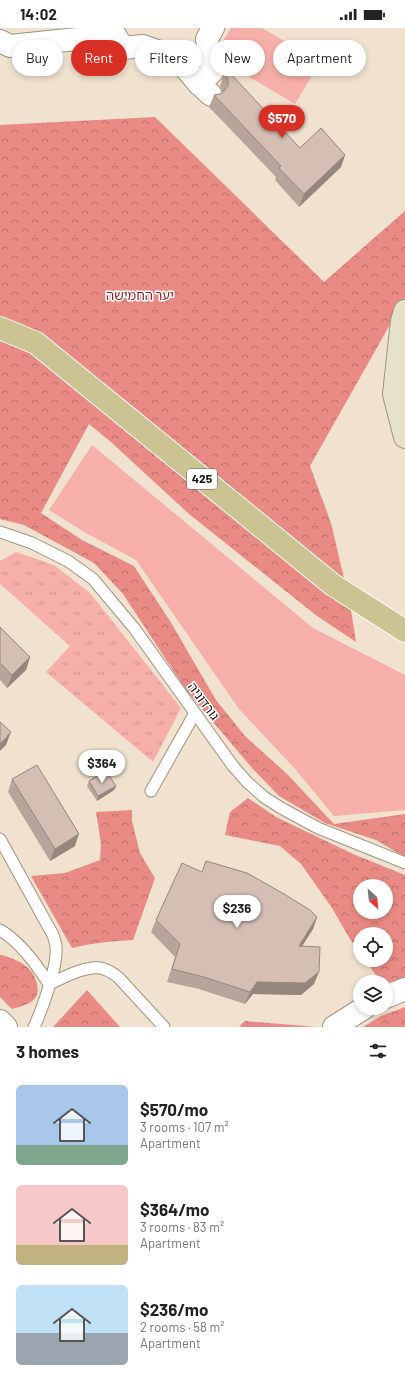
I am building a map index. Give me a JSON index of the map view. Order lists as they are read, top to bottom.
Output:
{
  "streets": {
    "main road": ["425"],
    "lane": ["גורדוניה"]
  },
  "parks": ["יער החמישה"],
  "north": "bottom right",
  "page": {
    "status": "14:02",
    "chip": [
      "Buy",
      "Rent",
      "Filters",
      "New",
      "Apartment"
    ],
    "price": ["$570", "$364", "$236"],
    "heading": "3 homes",
    "list": [
      {
        "name": "$570/mo",
        "note": "3 rooms · 107 m² · Apartment"
      },
      {
        "name": "$364/mo",
        "note": "3 rooms · 83 m² · Apartment"
      },
      {
        "name": "$236/mo",
        "note": "2 rooms · 58 m² · Apartment"
      }
    ]
  }
}
